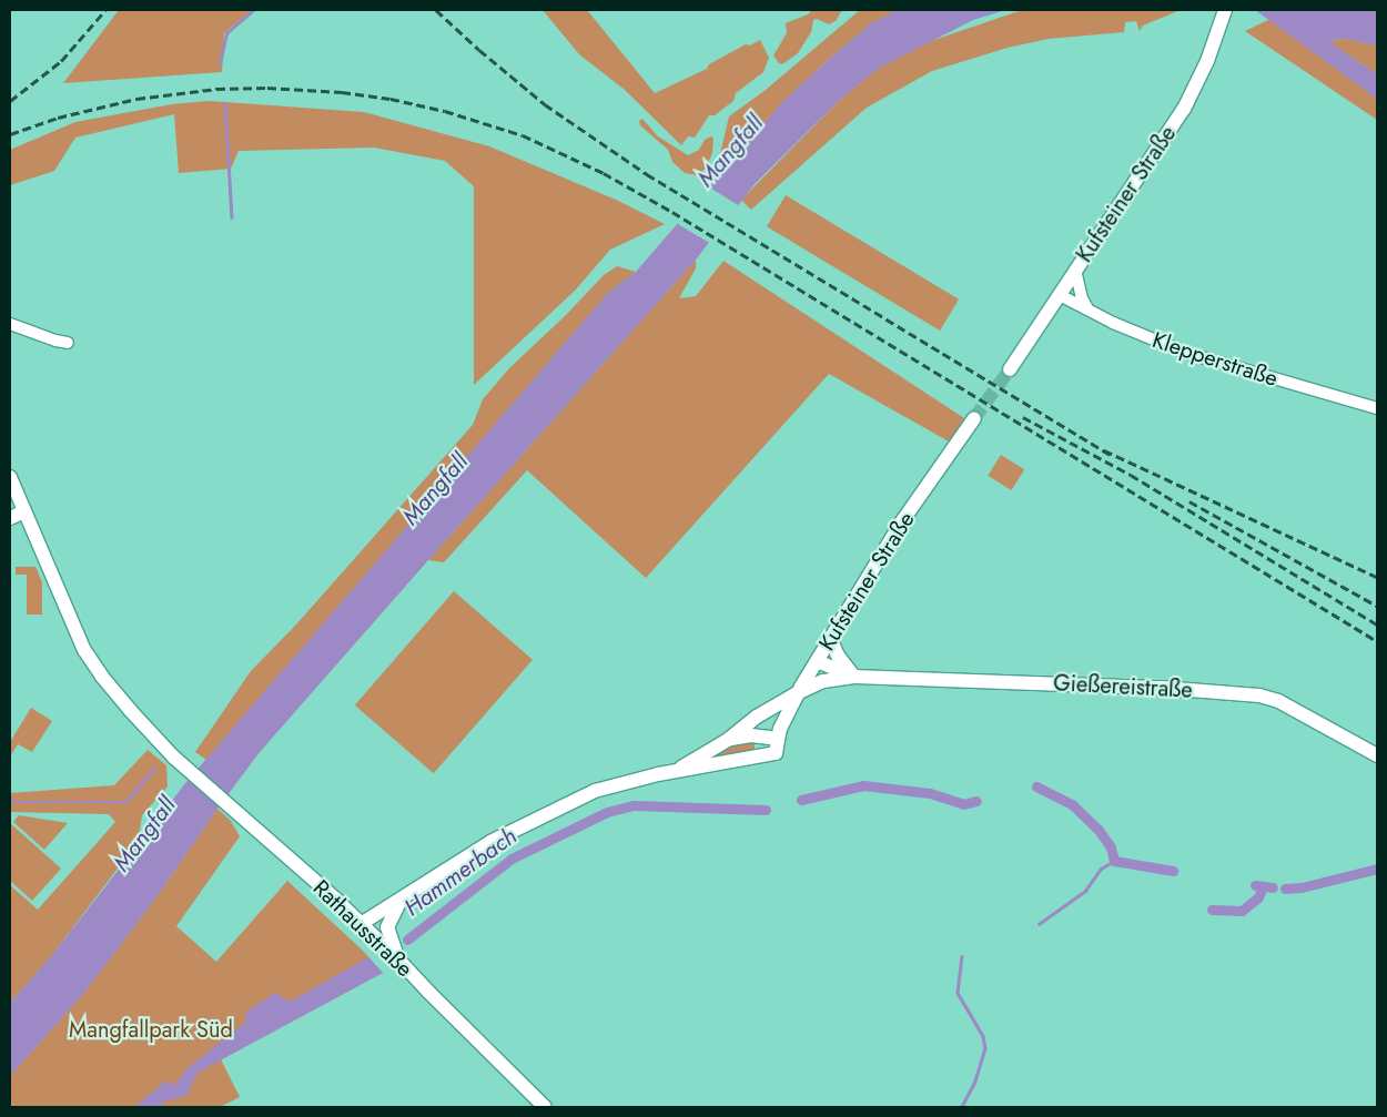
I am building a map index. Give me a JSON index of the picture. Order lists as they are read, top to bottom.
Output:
{
  "streets": {
    "main road": ["Kufsteiner Straße", "Gießereistraße", "Rathausstraße"],
    "street": ["Klepperstraße"]
  },
  "crossings": [
    ["Kufsteiner Straße", "Klepperstraße"],
    ["Kufsteiner Straße", "Gießereistraße"]
  ],
  "water": ["Mangfall", "Hammerbach"],
  "parks": ["Mangfallpark Süd"]
}
